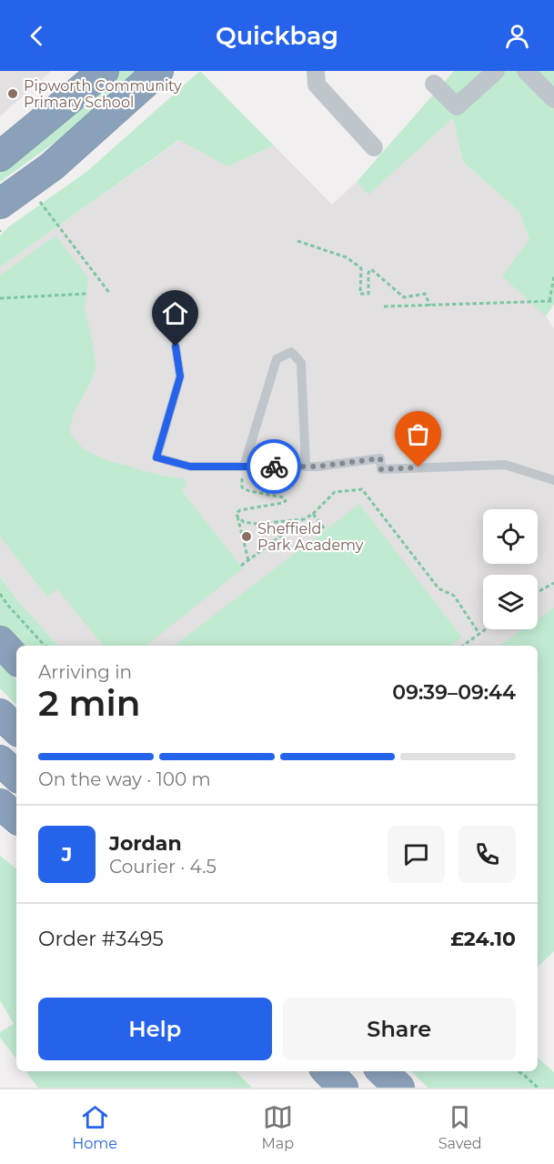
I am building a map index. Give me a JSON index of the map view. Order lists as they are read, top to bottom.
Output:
{
  "places": ["Pipworth Community Primary School", "Sheffield Park Academy"],
  "page": {
    "header": "Quickbag",
    "heading": ["2 min", "Arriving in", "09:39–09:44"],
    "panel": [
      "Jordan",
      "Courier · 4.5",
      "Order #3495",
      "£24.10"
    ],
    "bar": "On the way · 100 m",
    "round": "J",
    "buttons": ["Help", "Share"],
    "tabs": ["Home", "Map", "Saved"]
  }
}
